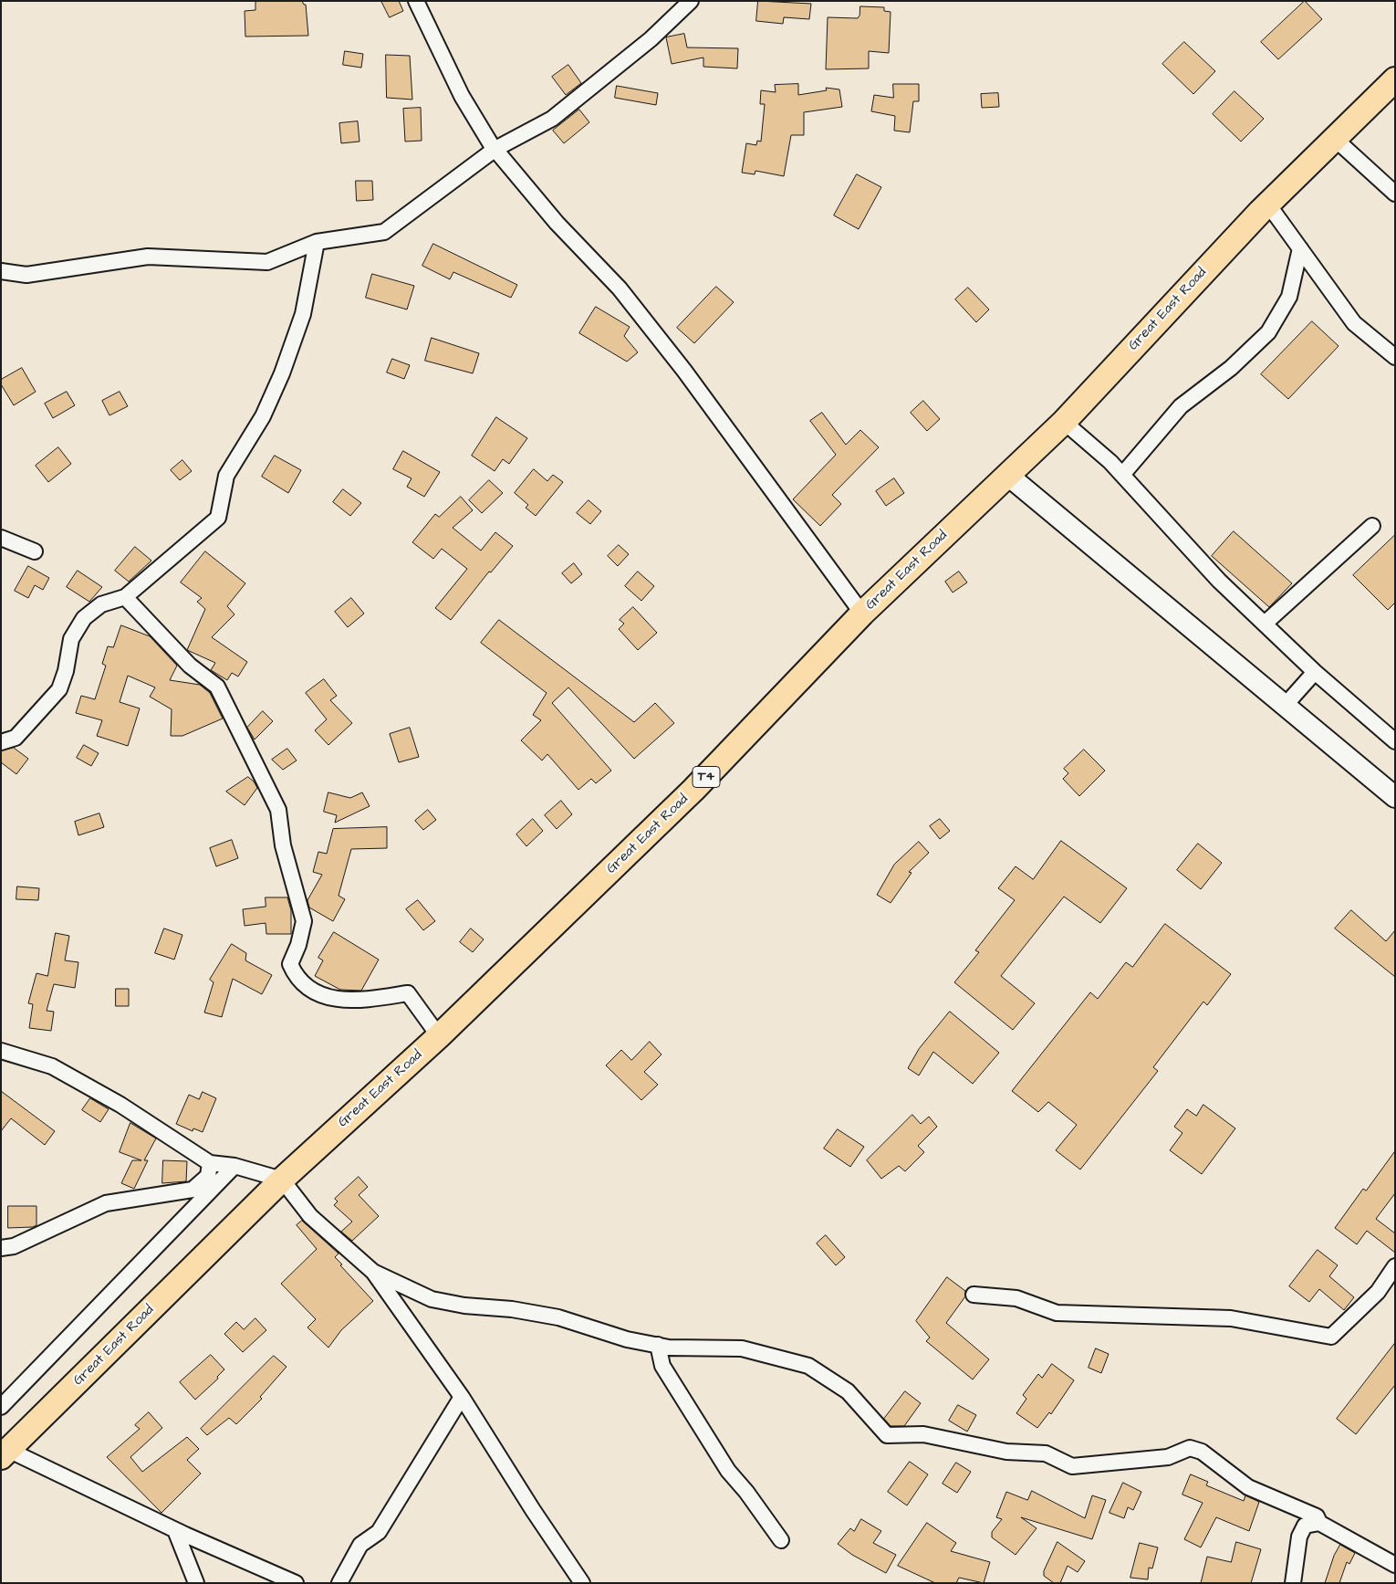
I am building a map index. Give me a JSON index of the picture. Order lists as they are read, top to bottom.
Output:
{
  "streets": {
    "highway": ["Great East Road", "T4"]
  }
}
